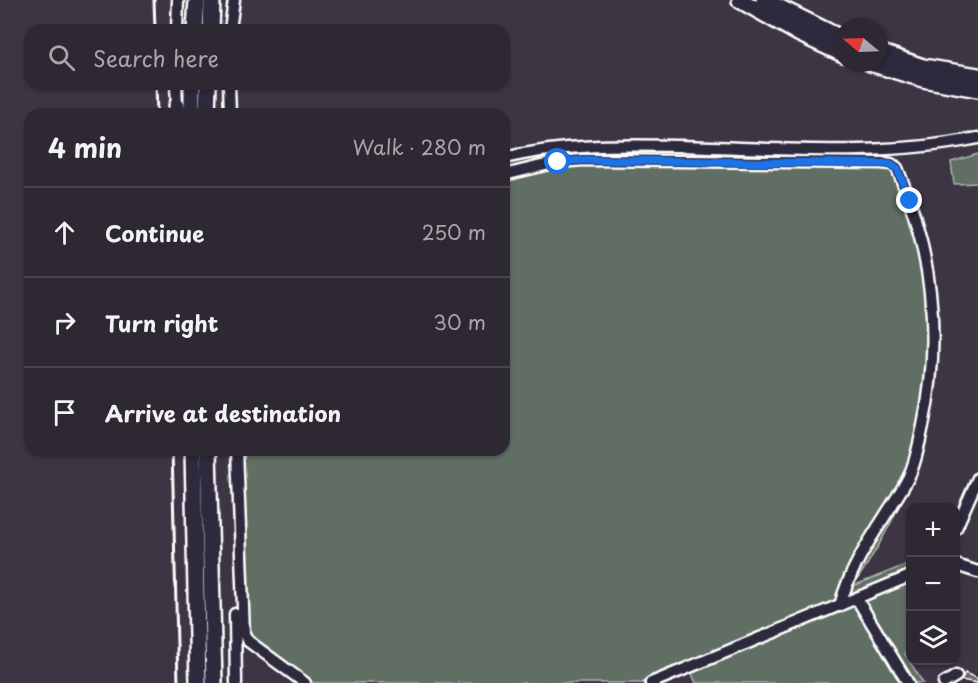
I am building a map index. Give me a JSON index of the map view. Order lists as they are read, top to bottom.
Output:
{
  "north": "left",
  "page": {
    "search": "Search here",
    "heading": ["4 min", "Walk · 280 m"],
    "list": [
      ["Continue", "250 m"],
      ["Turn right", "30 m"],
      "Arrive at destination"
    ],
    "map_buttons": ["+", "−"]
  }
}
